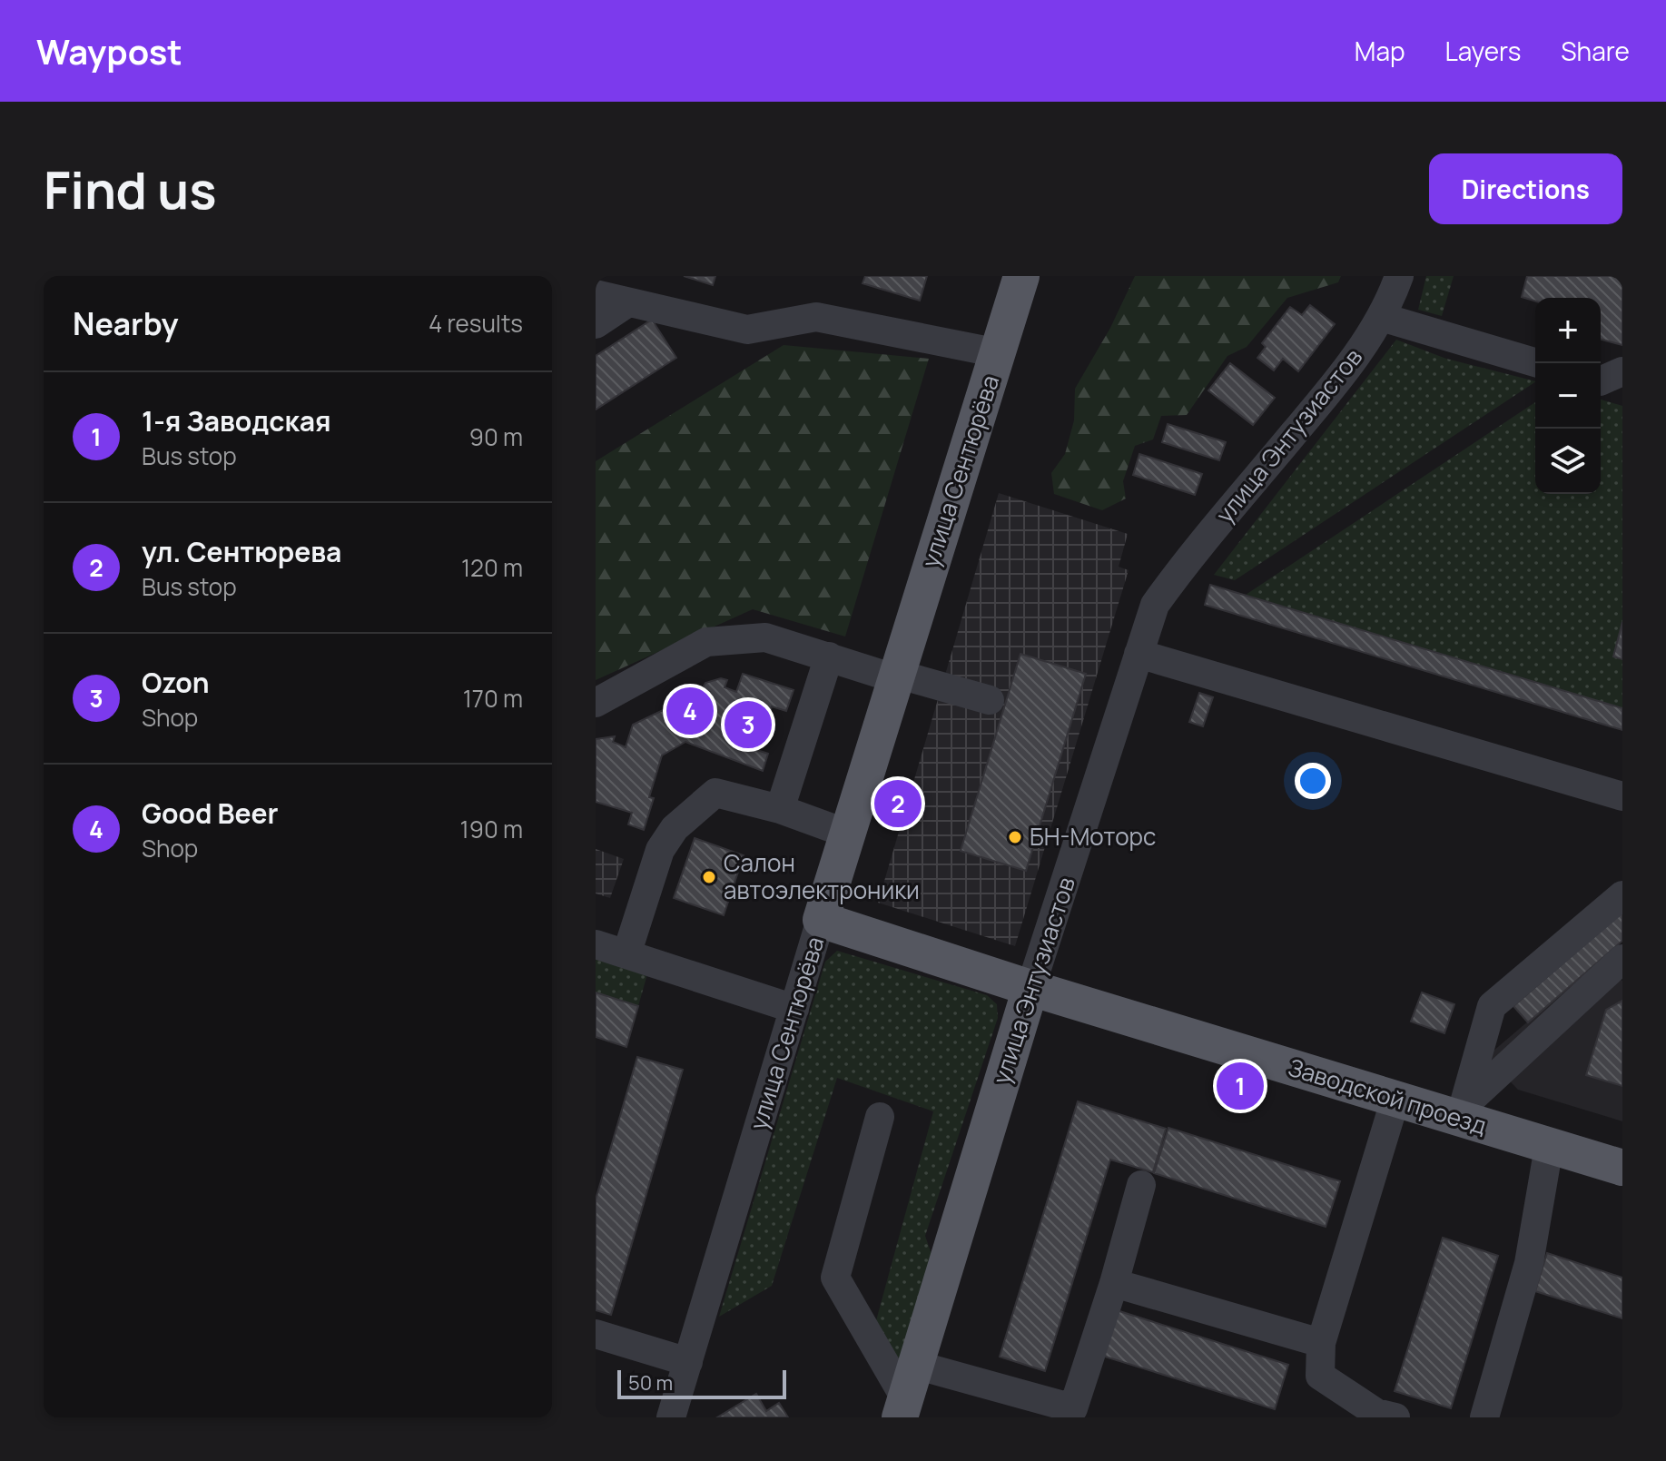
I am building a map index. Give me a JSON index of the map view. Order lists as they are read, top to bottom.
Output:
{
  "streets": {
    "main road": ["улица Энтузиастов", "улица Сентюрёва", "Заводской проезд"]
  },
  "crossings": [
    ["улица Энтузиастов", "Заводской проезд"],
    ["улица Сентюрёва", "Заводской проезд"]
  ],
  "places": ["БН-Моторс", "Салон автоэлектроники"],
  "scale_bar": "50 m",
  "page": {
    "header": "Waypost",
    "nav": ["Map", "Layers", "Share"],
    "buttons": "Directions",
    "title": "Find us",
    "heading": ["Nearby", "4 results"],
    "map_buttons": ["+", "−"],
    "list": [
      {
        "mark": "1",
        "name": "1-я Заводская",
        "note": "Bus stop",
        "value": "90 m"
      },
      {
        "mark": "2",
        "name": "ул. Сентюрева",
        "note": "Bus stop",
        "value": "120 m"
      },
      {
        "mark": "3",
        "name": "Ozon",
        "note": "Shop",
        "value": "170 m"
      },
      {
        "mark": "4",
        "name": "Good Beer",
        "note": "Shop",
        "value": "190 m"
      }
    ],
    "pins": [
      "4",
      "3",
      "2",
      "1"
    ],
    "scale": "50 m"
  }
}
